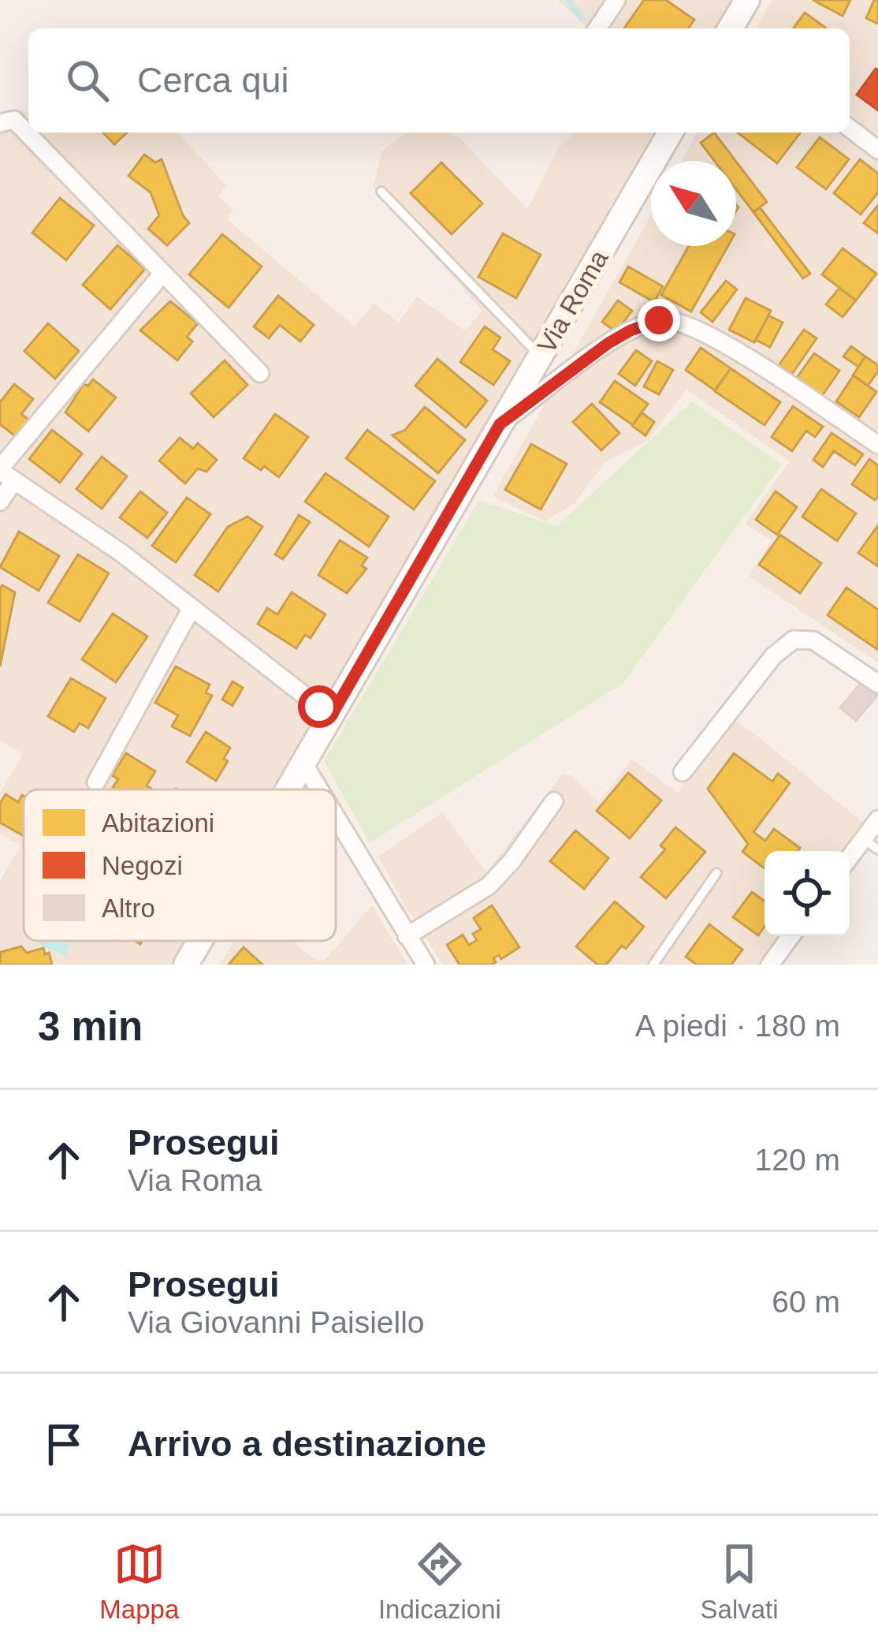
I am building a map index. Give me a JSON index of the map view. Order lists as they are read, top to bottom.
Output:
{
  "streets": {
    "street": ["Via Roma"]
  },
  "legend": ["Abitazioni", "Negozi", "Altro"],
  "north": "top left",
  "page": {
    "search": "Cerca qui",
    "heading": ["3 min", "A piedi · 180 m"],
    "list": [
      ["Prosegui", "Via Roma", "120 m"],
      ["Prosegui", "Via Giovanni Paisiello", "60 m"],
      "Arrivo a destinazione"
    ],
    "nav": ["Mappa", "Indicazioni", "Salvati"]
  }
}
